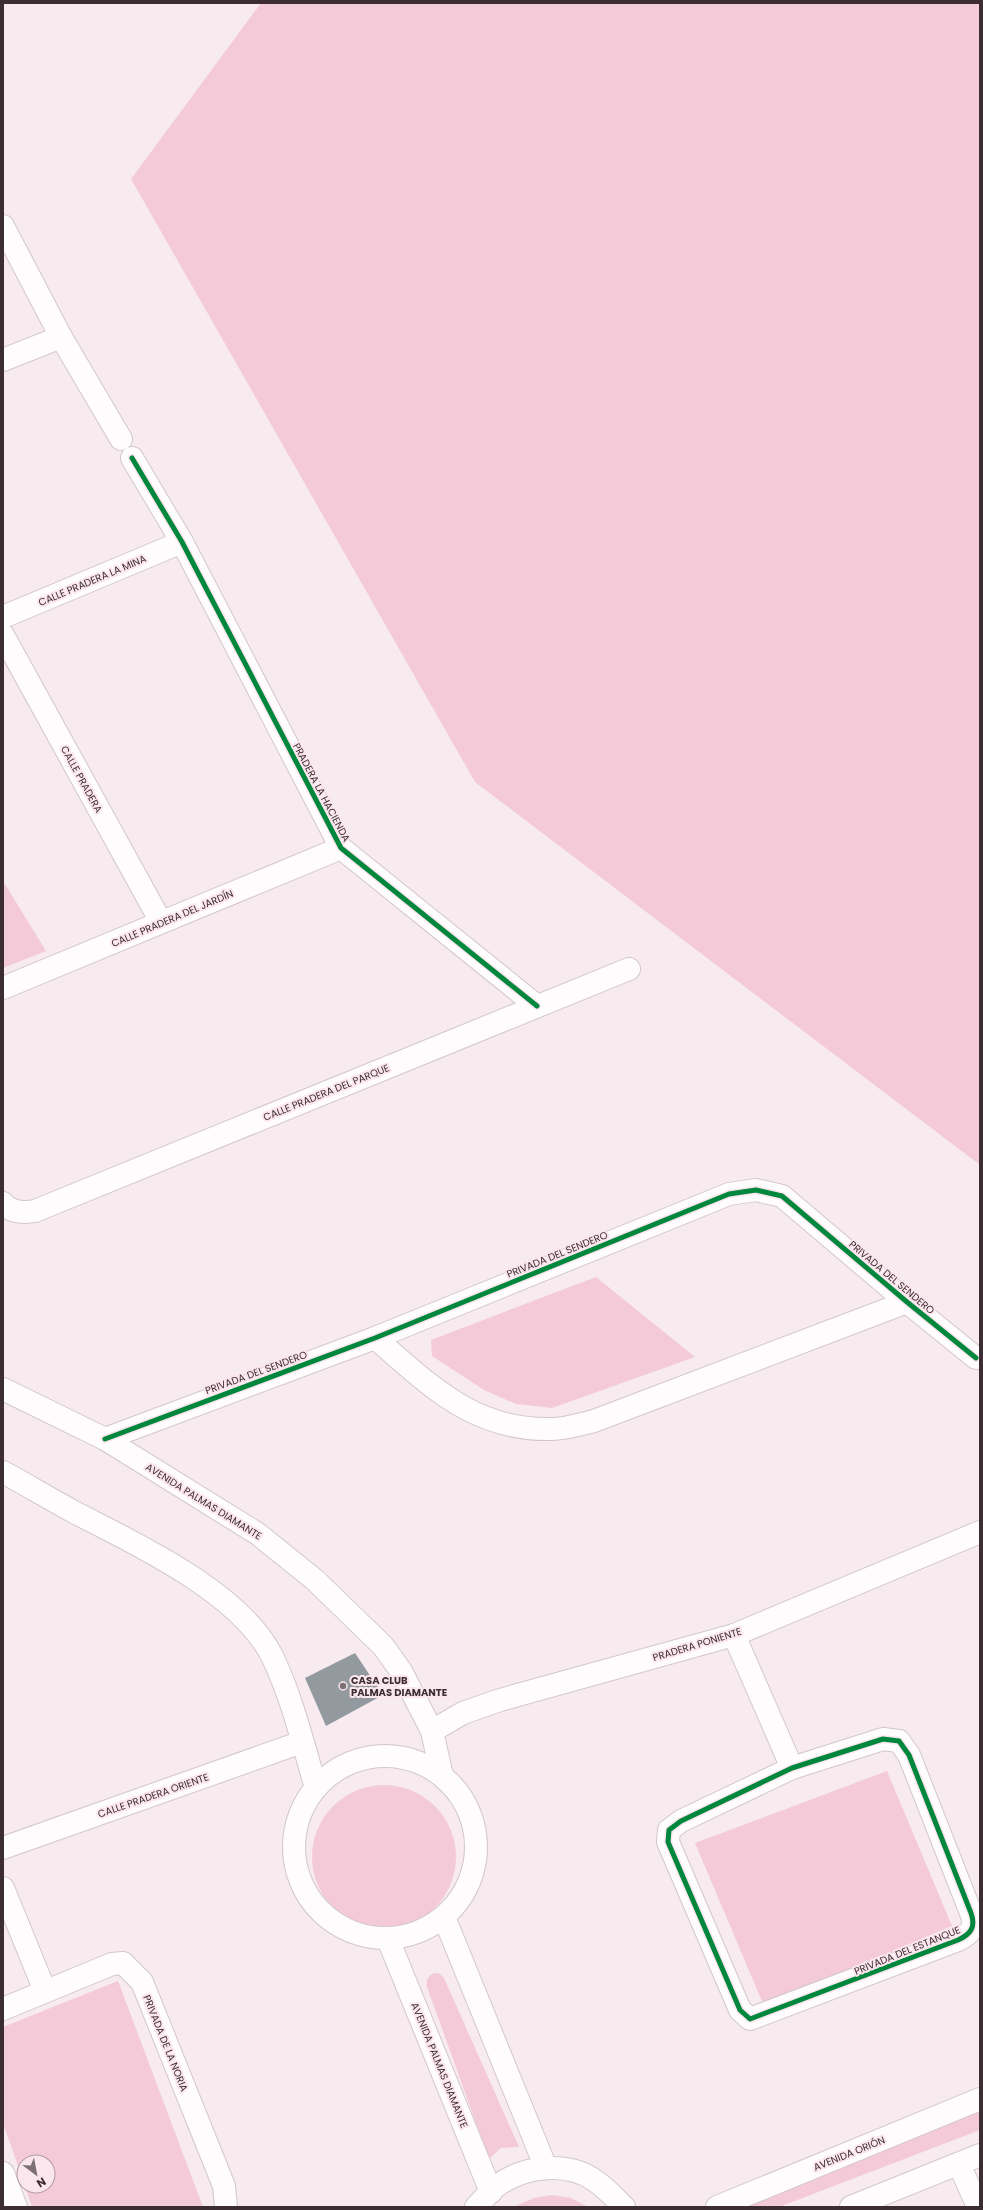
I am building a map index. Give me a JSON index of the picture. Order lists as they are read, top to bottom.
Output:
{
  "streets": {
    "street": [
      "CALLE PRADERA LA MINA",
      "CALLE PRADERA",
      "PRADERA LA HACIENDA",
      "CALLE PRADERA DEL JARDÍN",
      "CALLE PRADERA DEL PARQUE",
      "PRIVADA DEL SENDERO",
      "AVENIDA PALMAS DIAMANTE",
      "PRADERA PONIENTE",
      "CALLE PRADERA ORIENTE",
      "PRIVADA DEL ESTANQUE",
      "PRIVADA DE LA NORIA",
      "AVENIDA ORIÓN"
    ]
  },
  "crossings": [
    ["CALLE PRADERA LA MINA", "PRADERA LA HACIENDA"],
    ["CALLE PRADERA", "CALLE PRADERA DEL JARDÍN"],
    ["PRADERA LA HACIENDA", "CALLE PRADERA DEL JARDÍN"],
    ["PRADERA LA HACIENDA", "CALLE PRADERA DEL PARQUE"],
    ["PRIVADA DEL SENDERO", "AVENIDA PALMAS DIAMANTE"],
    ["AVENIDA PALMAS DIAMANTE", "PRADERA PONIENTE"]
  ],
  "places": ["CASA CLUB PALMAS DIAMANTE"],
  "north": "bottom right"
}
